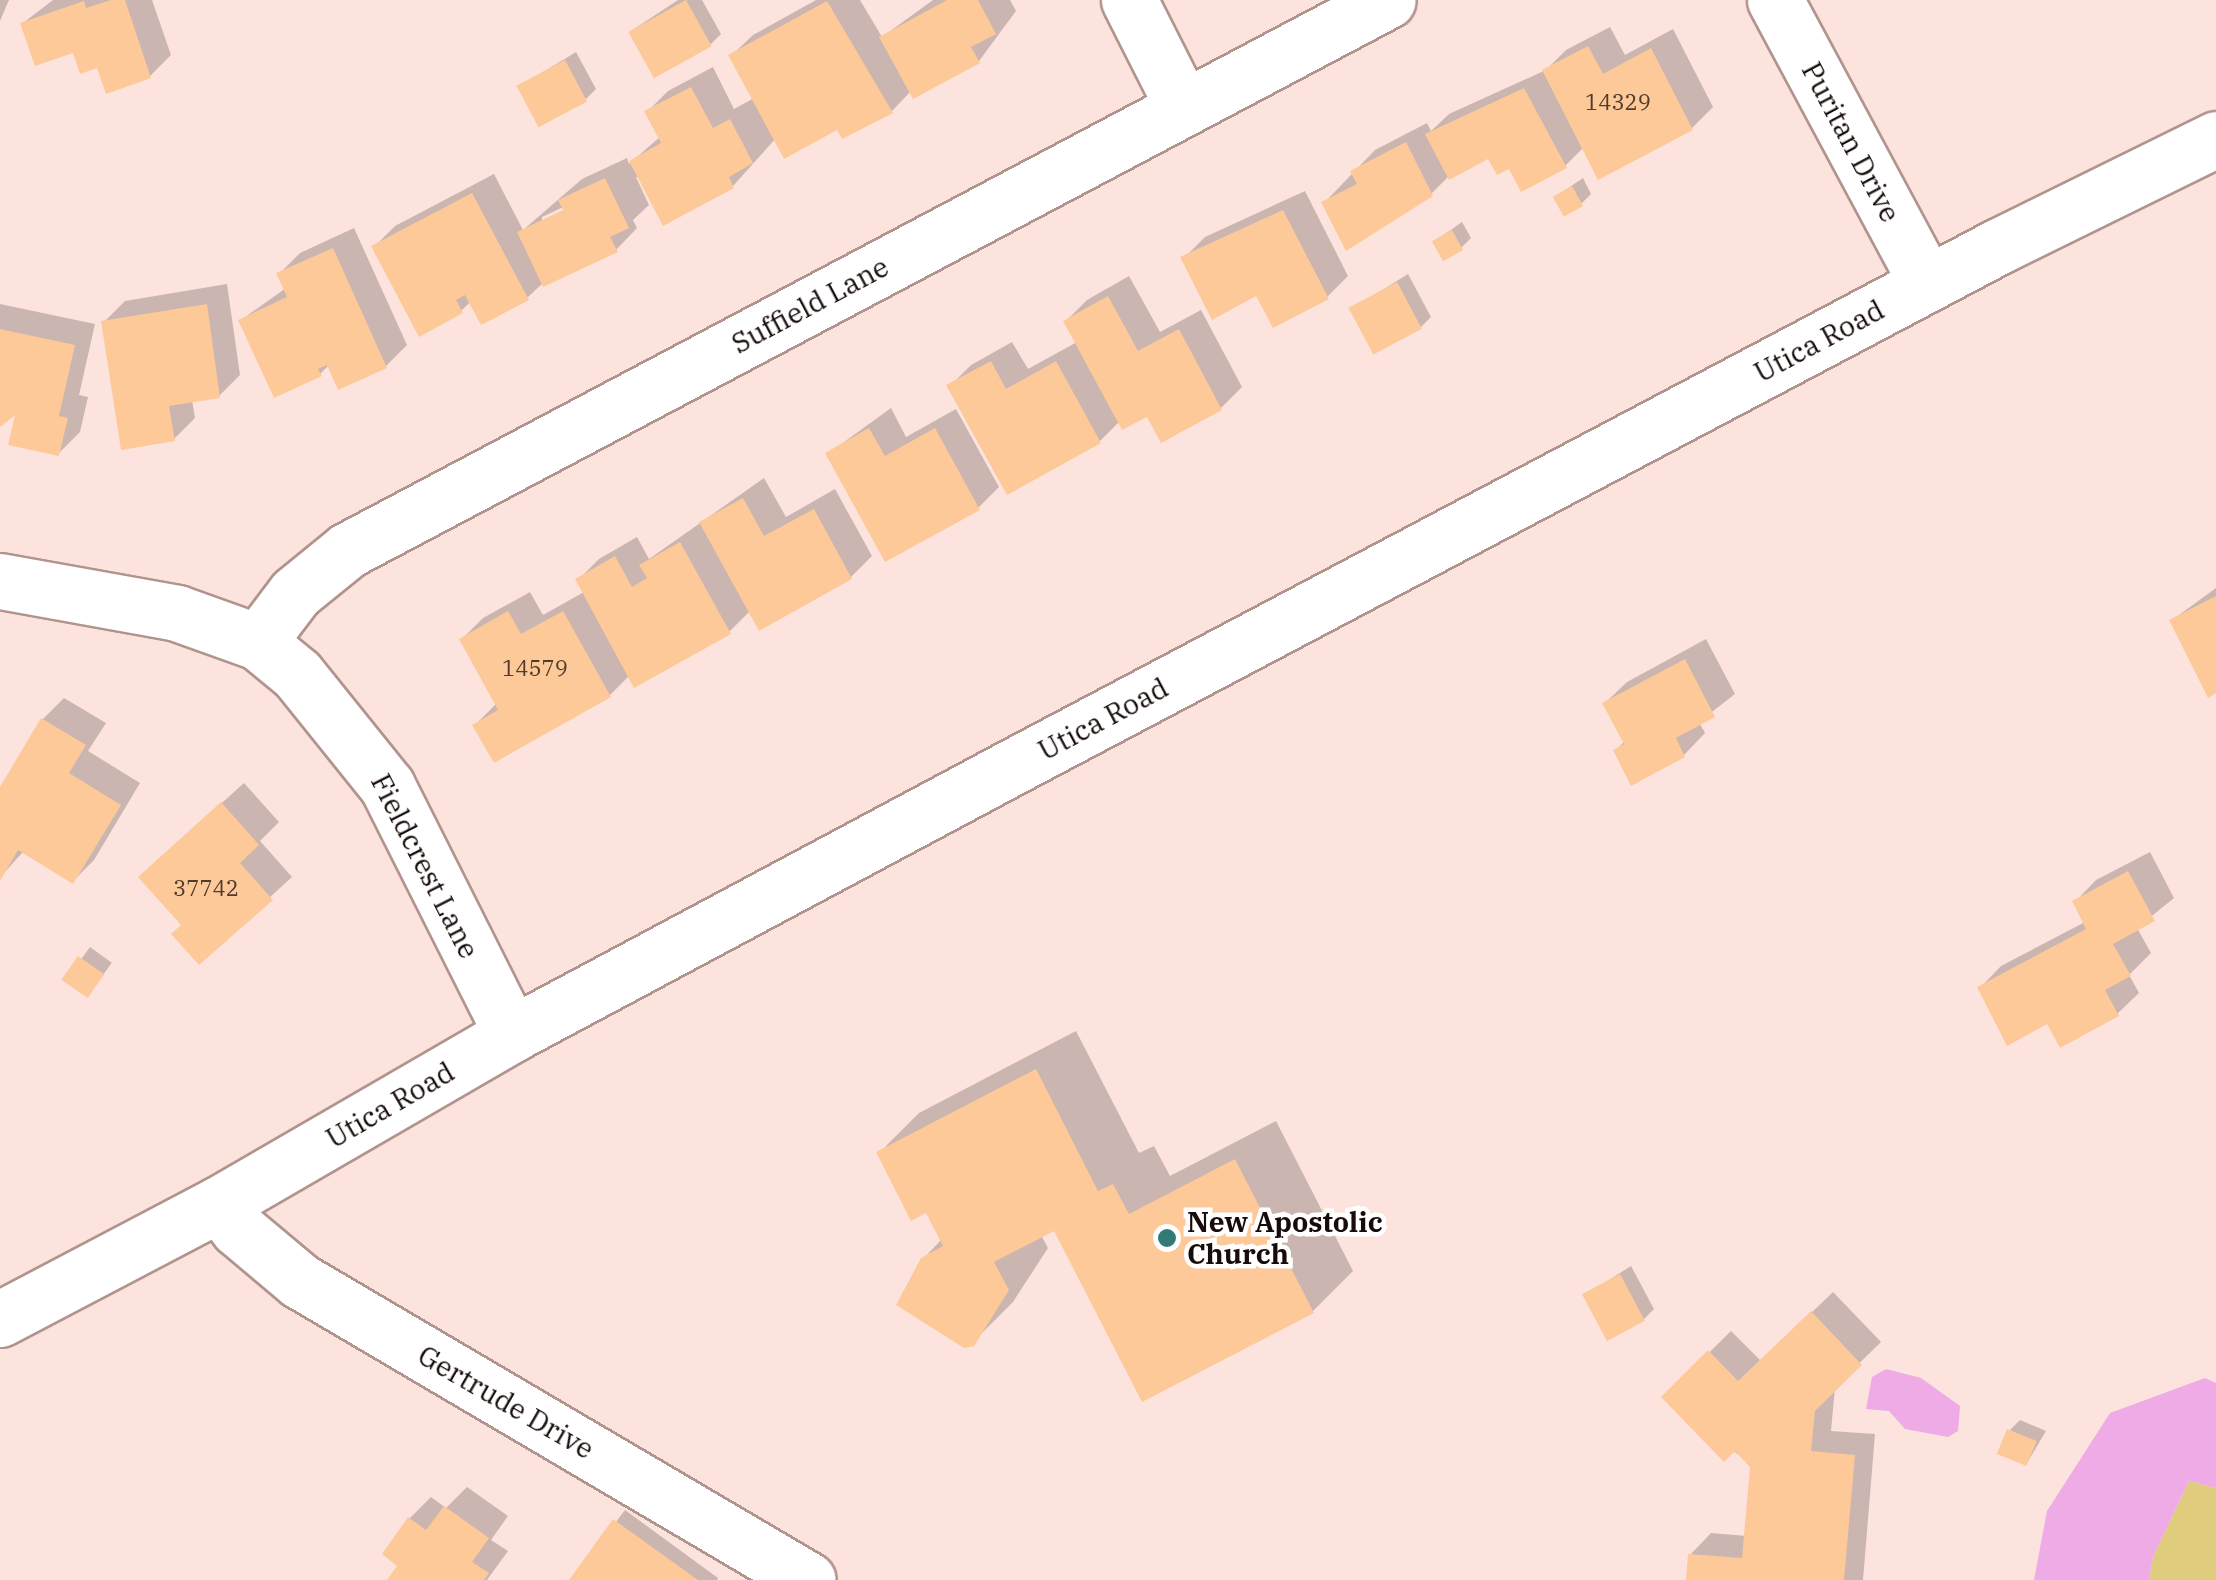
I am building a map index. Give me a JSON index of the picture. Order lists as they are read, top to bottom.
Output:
{
  "streets": {
    "street": [
      "Puritan Drive",
      "Suffield Lane",
      "Utica Road",
      "Fieldcrest Lane",
      "Gertrude Drive"
    ]
  },
  "crossings": [
    ["Puritan Drive", "Utica Road"],
    ["Suffield Lane", "Fieldcrest Lane"],
    ["Utica Road", "Fieldcrest Lane"],
    ["Utica Road", "Gertrude Drive"]
  ],
  "places": ["New Apostolic Church"],
  "house_numbers": ["14329", "14579", "37742"]
}
